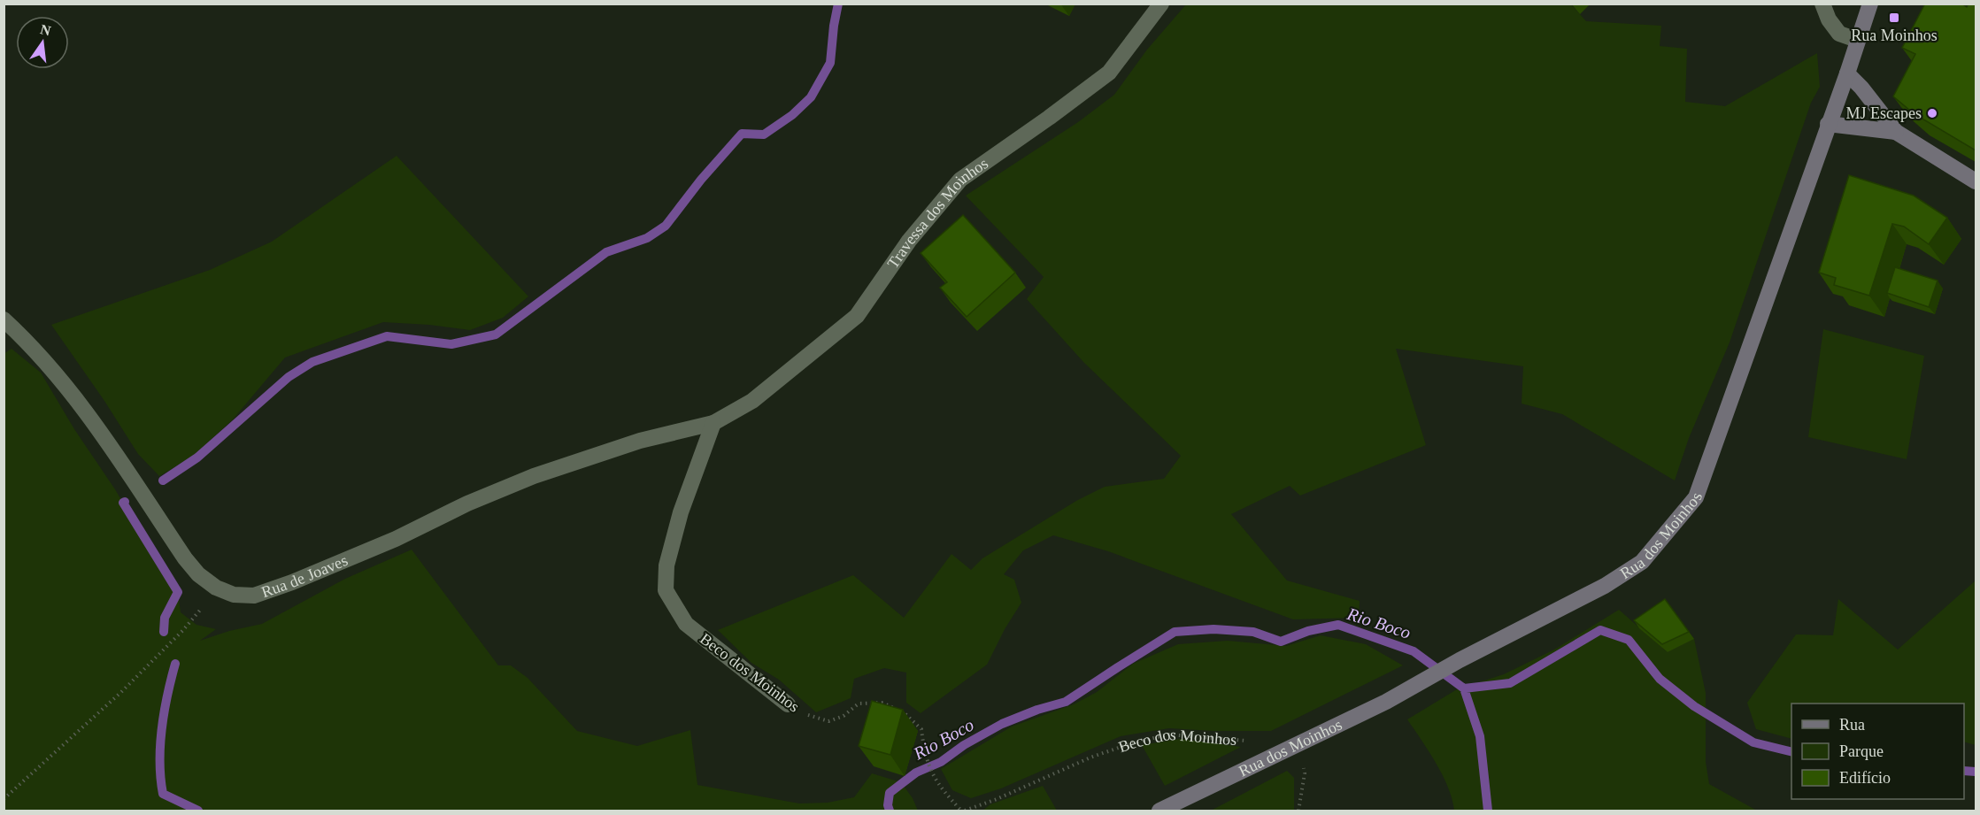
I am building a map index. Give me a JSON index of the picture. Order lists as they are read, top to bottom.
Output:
{
  "streets": {
    "main road": ["Rua dos Moinhos"],
    "street": ["Travessa dos Moinhos", "Rua de Joaves", "Beco dos Moinhos"]
  },
  "crossings": [
    ["Travessa dos Moinhos", "Rua de Joaves"],
    ["Travessa dos Moinhos", "Beco dos Moinhos"],
    ["Rua dos Moinhos", "Beco dos Moinhos"],
    ["Rua de Joaves", "Beco dos Moinhos"]
  ],
  "water": ["Rio Boco"],
  "places": {
    "transit": ["Rua Moinhos"],
    "other": ["MJ Escapes"]
  },
  "legend": ["Rua", "Parque", "Edifício"],
  "north": "top"
}
